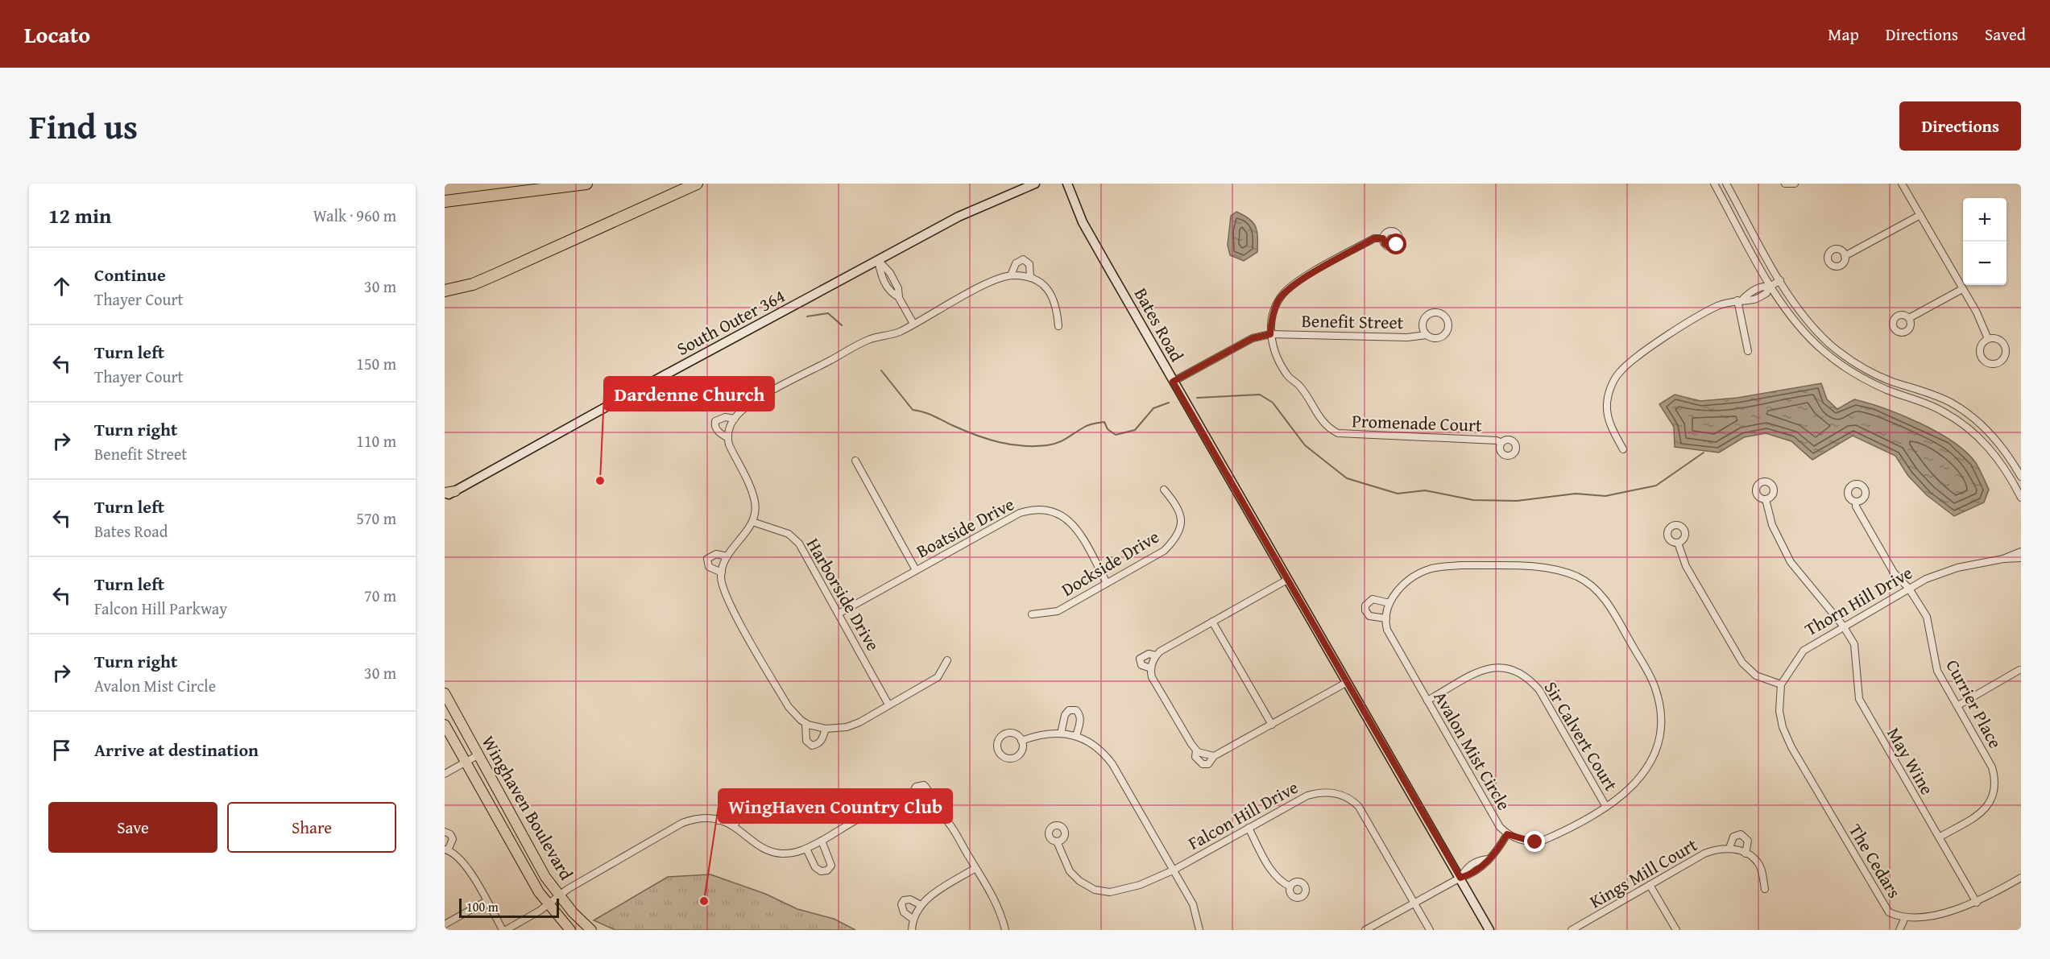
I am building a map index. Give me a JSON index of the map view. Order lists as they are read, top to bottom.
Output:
{
  "streets": {
    "main road": ["Winghaven Boulevard"],
    "street": [
      "Benefit Street",
      "South Outer 364",
      "Bates Road",
      "Promenade Court",
      "Boatside Drive",
      "Dockside Drive",
      "Harborside Drive",
      "Thorn Hill Drive",
      "Currier Place",
      "Sir Calvert Court",
      "Avalon Mist Circle",
      "May Wine",
      "Falcon Hill Drive",
      "The Cedars",
      "Kings Mill Court"
    ]
  },
  "crossings": [
    ["Benefit Street", "Bates Road"],
    ["Benefit Street", "Promenade Court"],
    ["Boatside Drive", "Dockside Drive"],
    ["Boatside Drive", "Harborside Drive"],
    ["Thorn Hill Drive", "Currier Place"],
    ["Thorn Hill Drive", "May Wine"],
    ["Thorn Hill Drive", "The Cedars"],
    ["Currier Place", "May Wine"],
    ["Sir Calvert Court", "Avalon Mist Circle"]
  ],
  "places": ["Dardenne Church", "WingHaven Country Club"],
  "scale_bar": "100 m",
  "page": {
    "header": "Locato",
    "nav": ["Map", "Directions", "Saved"],
    "title": "Find us",
    "buttons": [
      "Directions",
      ["Save", "Share"]
    ],
    "heading": ["12 min", "Walk · 960 m"],
    "map_buttons": ["+", "−"],
    "list": [
      ["Continue", "Thayer Court", "30 m"],
      ["Turn left", "Thayer Court", "150 m"],
      ["Turn right", "Benefit Street", "110 m"],
      ["Turn left", "Bates Road", "570 m"],
      ["Turn left", "Falcon Hill Parkway", "70 m"],
      ["Turn right", "Avalon Mist Circle", "30 m"],
      "Arrive at destination"
    ],
    "scale": "100 m"
  }
}
